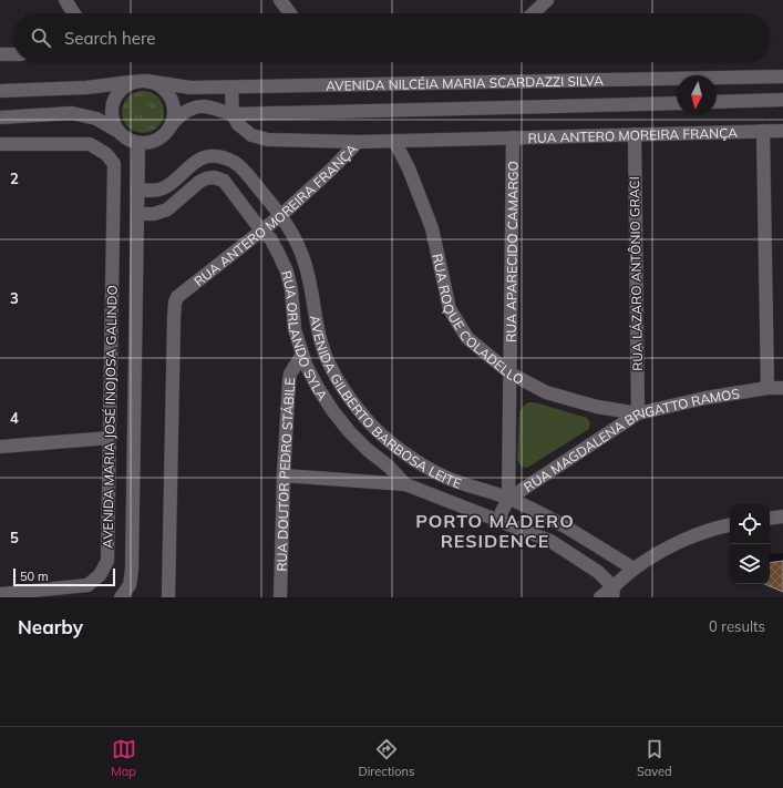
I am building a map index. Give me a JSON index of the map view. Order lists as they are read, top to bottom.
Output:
{
  "streets": {
    "street": [
      "AVENIDA NILCÉIA MARIA SCARDAZZI SILVA",
      "RUA ANTERO MOREIRA FRANÇA",
      "RUA APARECIDO CAMARGO",
      "RUA LÁZARO ANTÔNIO GRACI",
      "RUA ROQUE COLADELLO",
      "RUA ORLANDO SYLA",
      "AVENIDA GILBERTO BARBOSA LEITE",
      "AVENIDA MARIA JOSÉ INOJOSA GALINDO",
      "RUA MAGDALENA BRIGATTO RAMOS",
      "RUA DOUTOR PEDRO STÁBILE"
    ]
  },
  "crossings": [
    ["RUA ANTERO MOREIRA FRANÇA", "RUA APARECIDO CAMARGO"],
    ["RUA ANTERO MOREIRA FRANÇA", "RUA LÁZARO ANTÔNIO GRACI"],
    ["RUA ANTERO MOREIRA FRANÇA", "RUA ROQUE COLADELLO"],
    ["RUA ANTERO MOREIRA FRANÇA", "RUA ORLANDO SYLA"],
    ["RUA ANTERO MOREIRA FRANÇA", "AVENIDA GILBERTO BARBOSA LEITE"],
    ["RUA APARECIDO CAMARGO", "RUA ROQUE COLADELLO"],
    ["RUA APARECIDO CAMARGO", "AVENIDA GILBERTO BARBOSA LEITE"],
    ["RUA APARECIDO CAMARGO", "RUA MAGDALENA BRIGATTO RAMOS"],
    ["RUA LÁZARO ANTÔNIO GRACI", "RUA ROQUE COLADELLO"],
    ["RUA LÁZARO ANTÔNIO GRACI", "RUA MAGDALENA BRIGATTO RAMOS"],
    ["RUA ROQUE COLADELLO", "RUA MAGDALENA BRIGATTO RAMOS"],
    ["RUA ORLANDO SYLA", "RUA MAGDALENA BRIGATTO RAMOS"],
    ["RUA ORLANDO SYLA", "RUA DOUTOR PEDRO STÁBILE"],
    ["AVENIDA GILBERTO BARBOSA LEITE", "RUA MAGDALENA BRIGATTO RAMOS"]
  ],
  "districts": ["PORTO MADERO RESIDENCE"],
  "scale_bar": "50 m",
  "north": "bottom",
  "page": {
    "search": "Search here",
    "scale": "50 m",
    "heading": ["Nearby", "0 results"],
    "nav": ["Map", "Directions", "Saved"]
  },
  "grid": {
    "rows": [
      "2",
      "3",
      "4",
      "5"
    ]
  }
}
